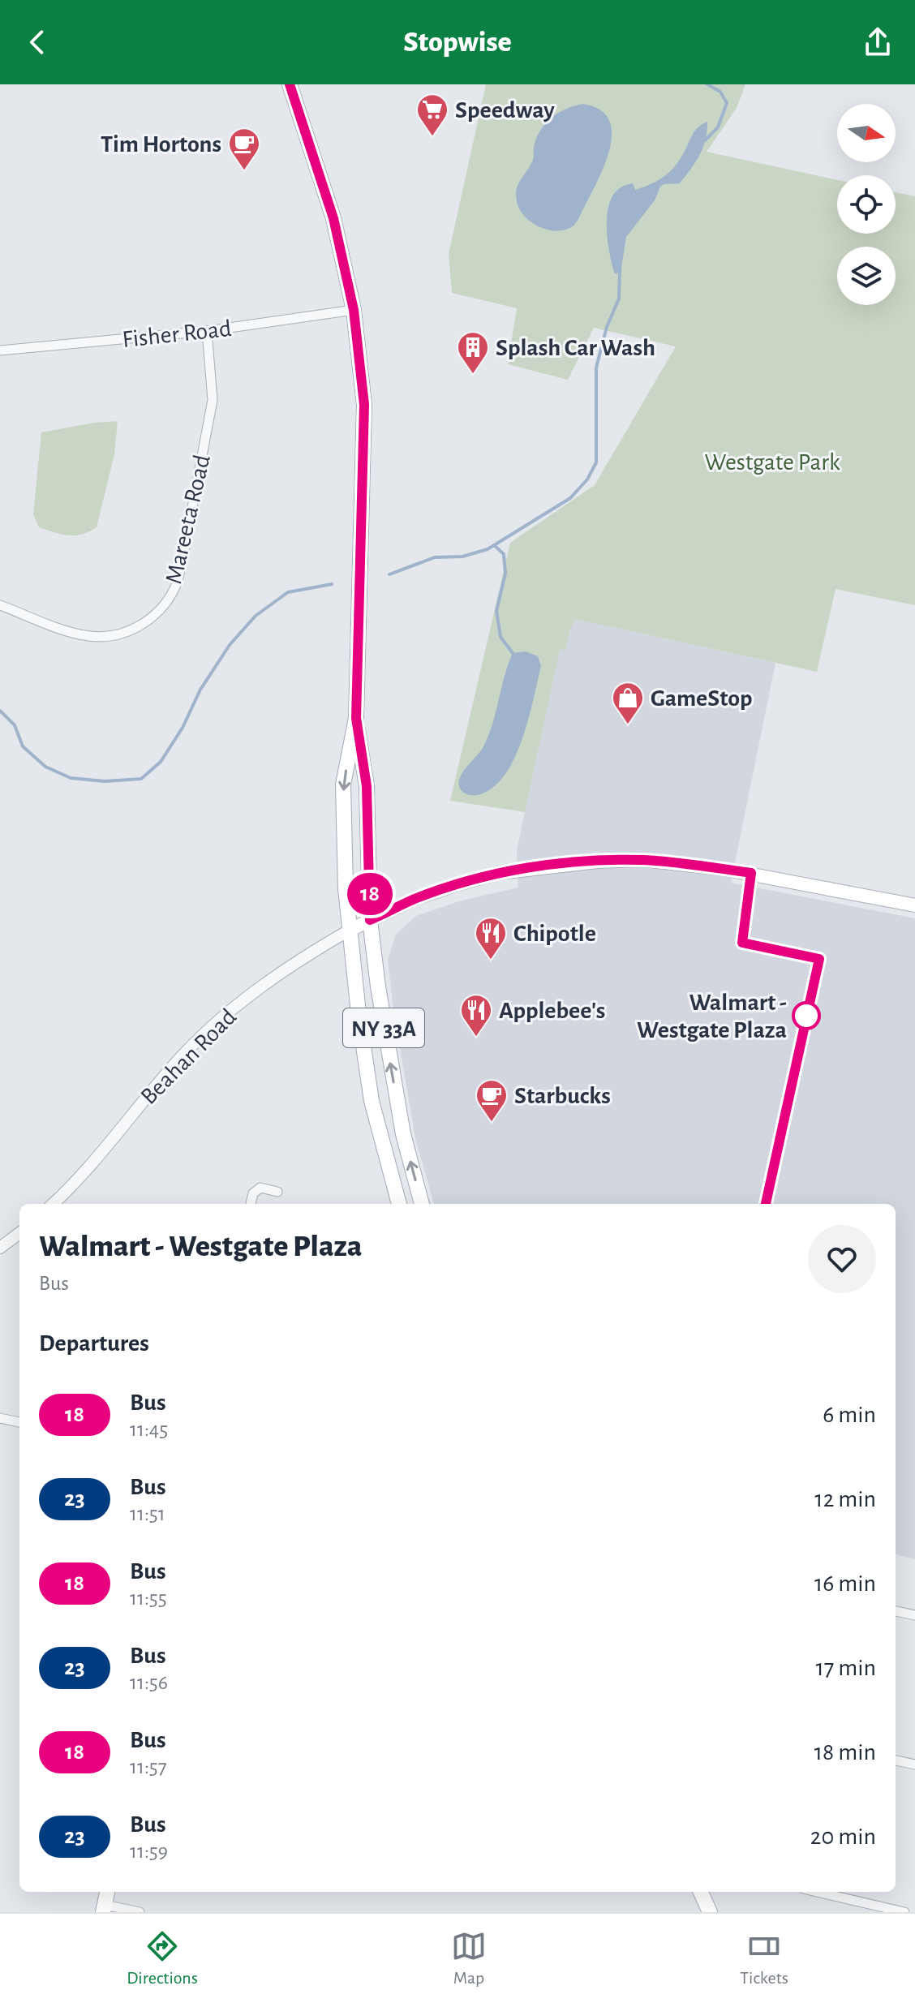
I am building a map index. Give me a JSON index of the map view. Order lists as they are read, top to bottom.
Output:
{
  "streets": {
    "main road": ["NY 33A"],
    "street": ["Fisher Road", "Mareeta Road", "Beahan Road"]
  },
  "crossings": [
    ["Fisher Road", "Mareeta Road"],
    ["Fisher Road", "NY 33A"],
    ["NY 33A", "Beahan Road"]
  ],
  "parks": ["Westgate Park"],
  "places": {
    "supermarket": ["Speedway"],
    "cafe": ["Tim Hortons", "Starbucks"],
    "building": ["Splash Car Wash"],
    "shop": ["GameStop"],
    "restaurant": ["Chipotle", "Applebee's"],
    "other": ["Walmart - Westgate Plaza"]
  },
  "lines": ["bus line 18"],
  "north": "right",
  "page": {
    "header": "Stopwise",
    "on_map": "18",
    "heading": [
      ["Walmart - Westgate Plaza", "Bus"],
      "Departures"
    ],
    "list": [
      {
        "mark": "18",
        "name": "Bus",
        "note": "11:45",
        "value": "6 min"
      },
      {
        "mark": "23",
        "name": "Bus",
        "note": "11:51",
        "value": "12 min"
      },
      {
        "mark": "18",
        "name": "Bus",
        "note": "11:55",
        "value": "16 min"
      },
      {
        "mark": "23",
        "name": "Bus",
        "note": "11:56",
        "value": "17 min"
      },
      {
        "mark": "18",
        "name": "Bus",
        "note": "11:57",
        "value": "18 min"
      },
      {
        "mark": "23",
        "name": "Bus",
        "note": "11:59",
        "value": "20 min"
      }
    ],
    "tabs": ["Directions", "Map", "Tickets"]
  }
}
